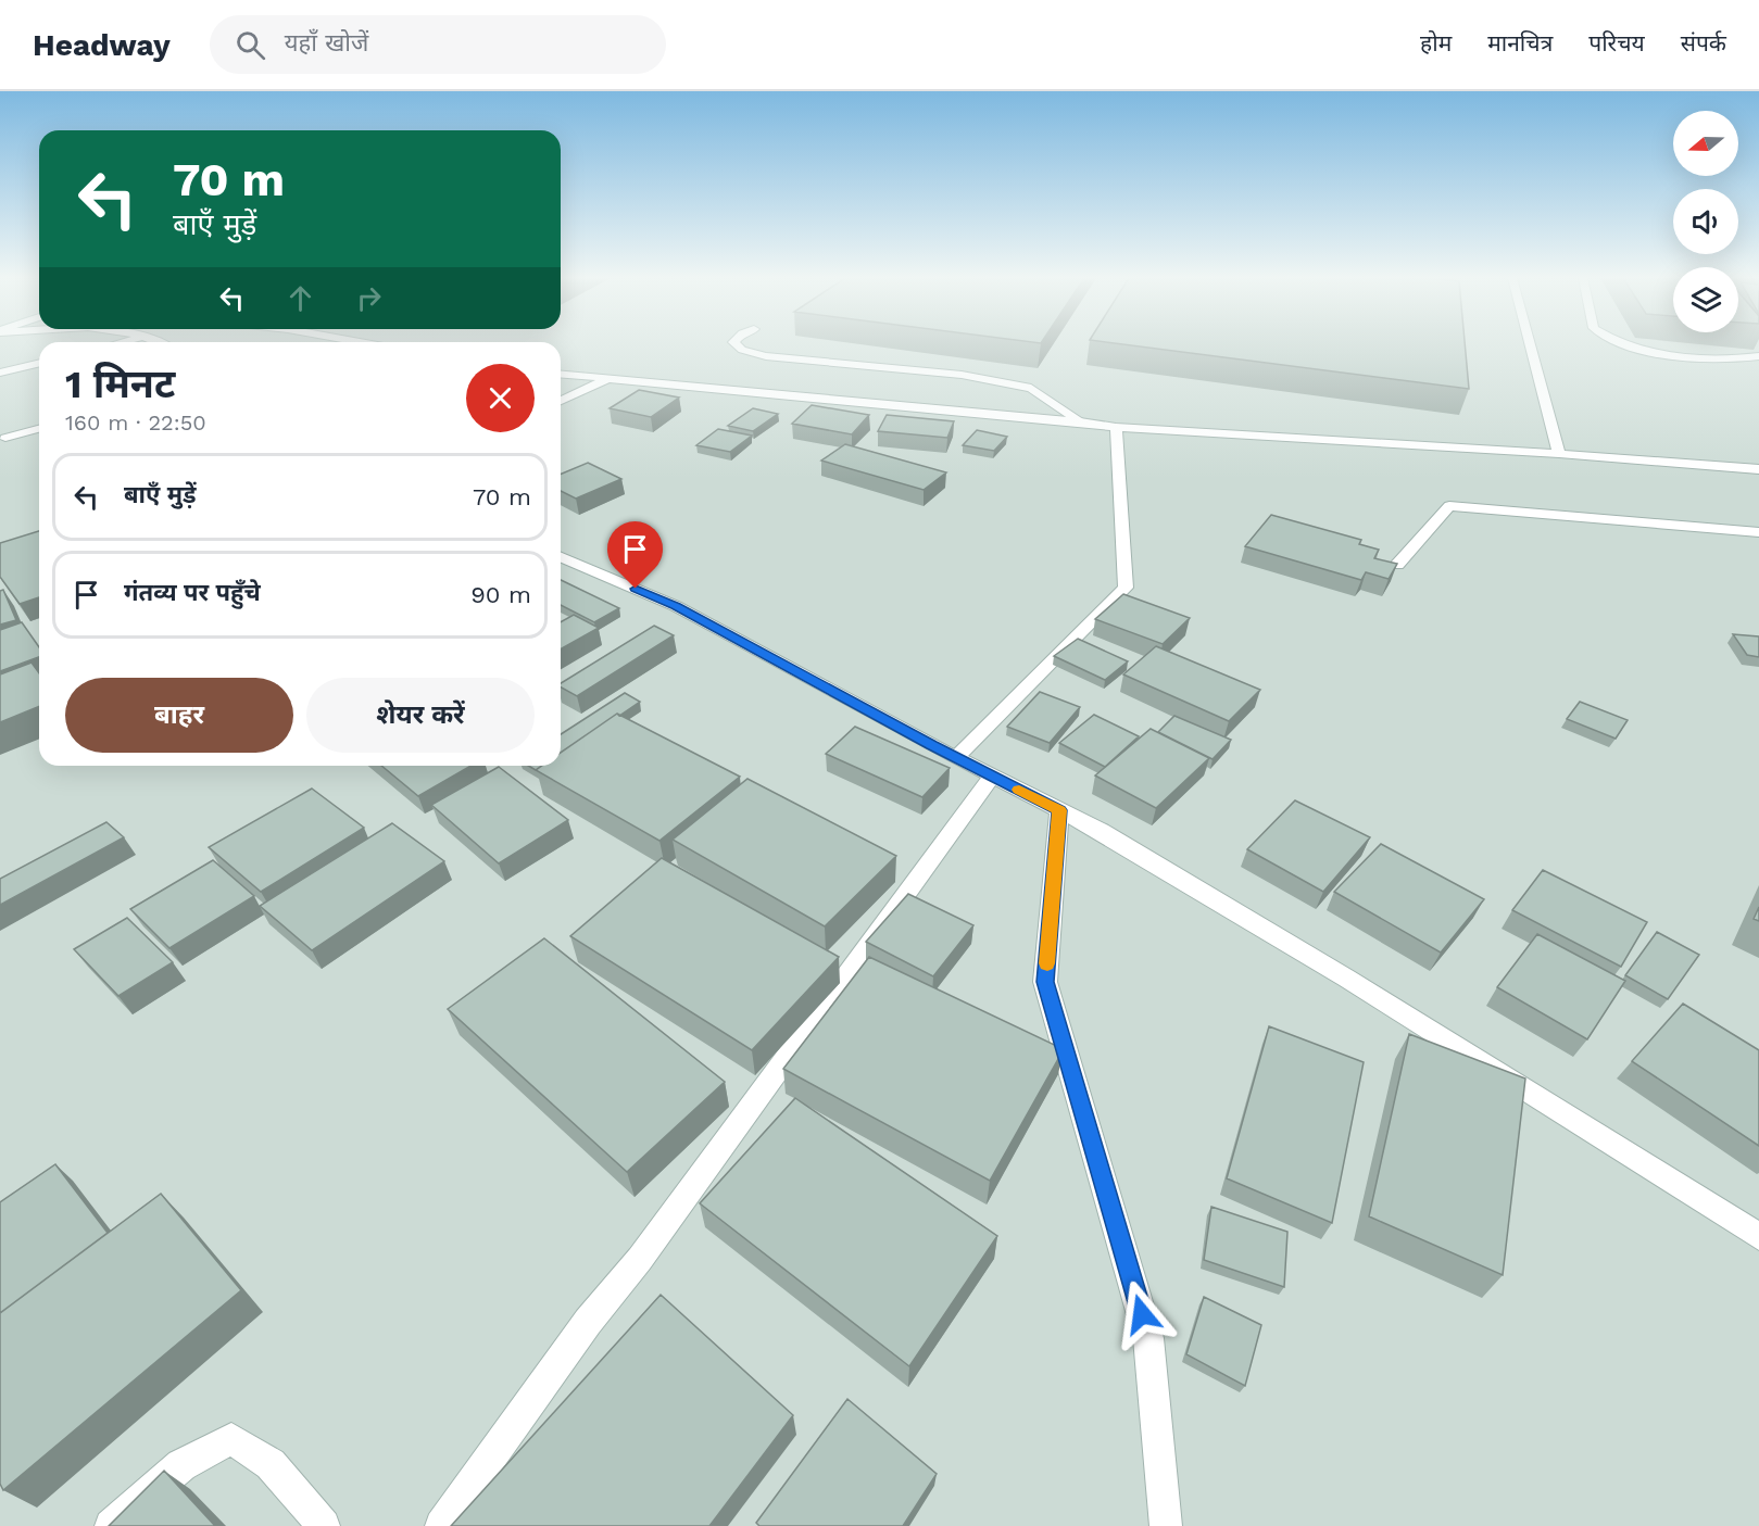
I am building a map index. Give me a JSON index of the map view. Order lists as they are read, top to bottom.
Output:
{
  "north": "left",
  "page": {
    "header": "Headway",
    "search": "यहाँ खोजें",
    "nav": [
      "होम",
      "मानचित्र",
      "परिचय",
      "संपर्क"
    ],
    "turn": ["70 m", "बाएँ मुड़ें"],
    "heading": ["1 मिनट", "160 m · 22:50"],
    "list": [
      {
        "name": "बाएँ मुड़ें",
        "value": "70 m"
      },
      {
        "name": "गंतव्य पर पहुँचे",
        "value": "90 m"
      }
    ],
    "buttons": ["बाहर", "शेयर करें"]
  }
}
